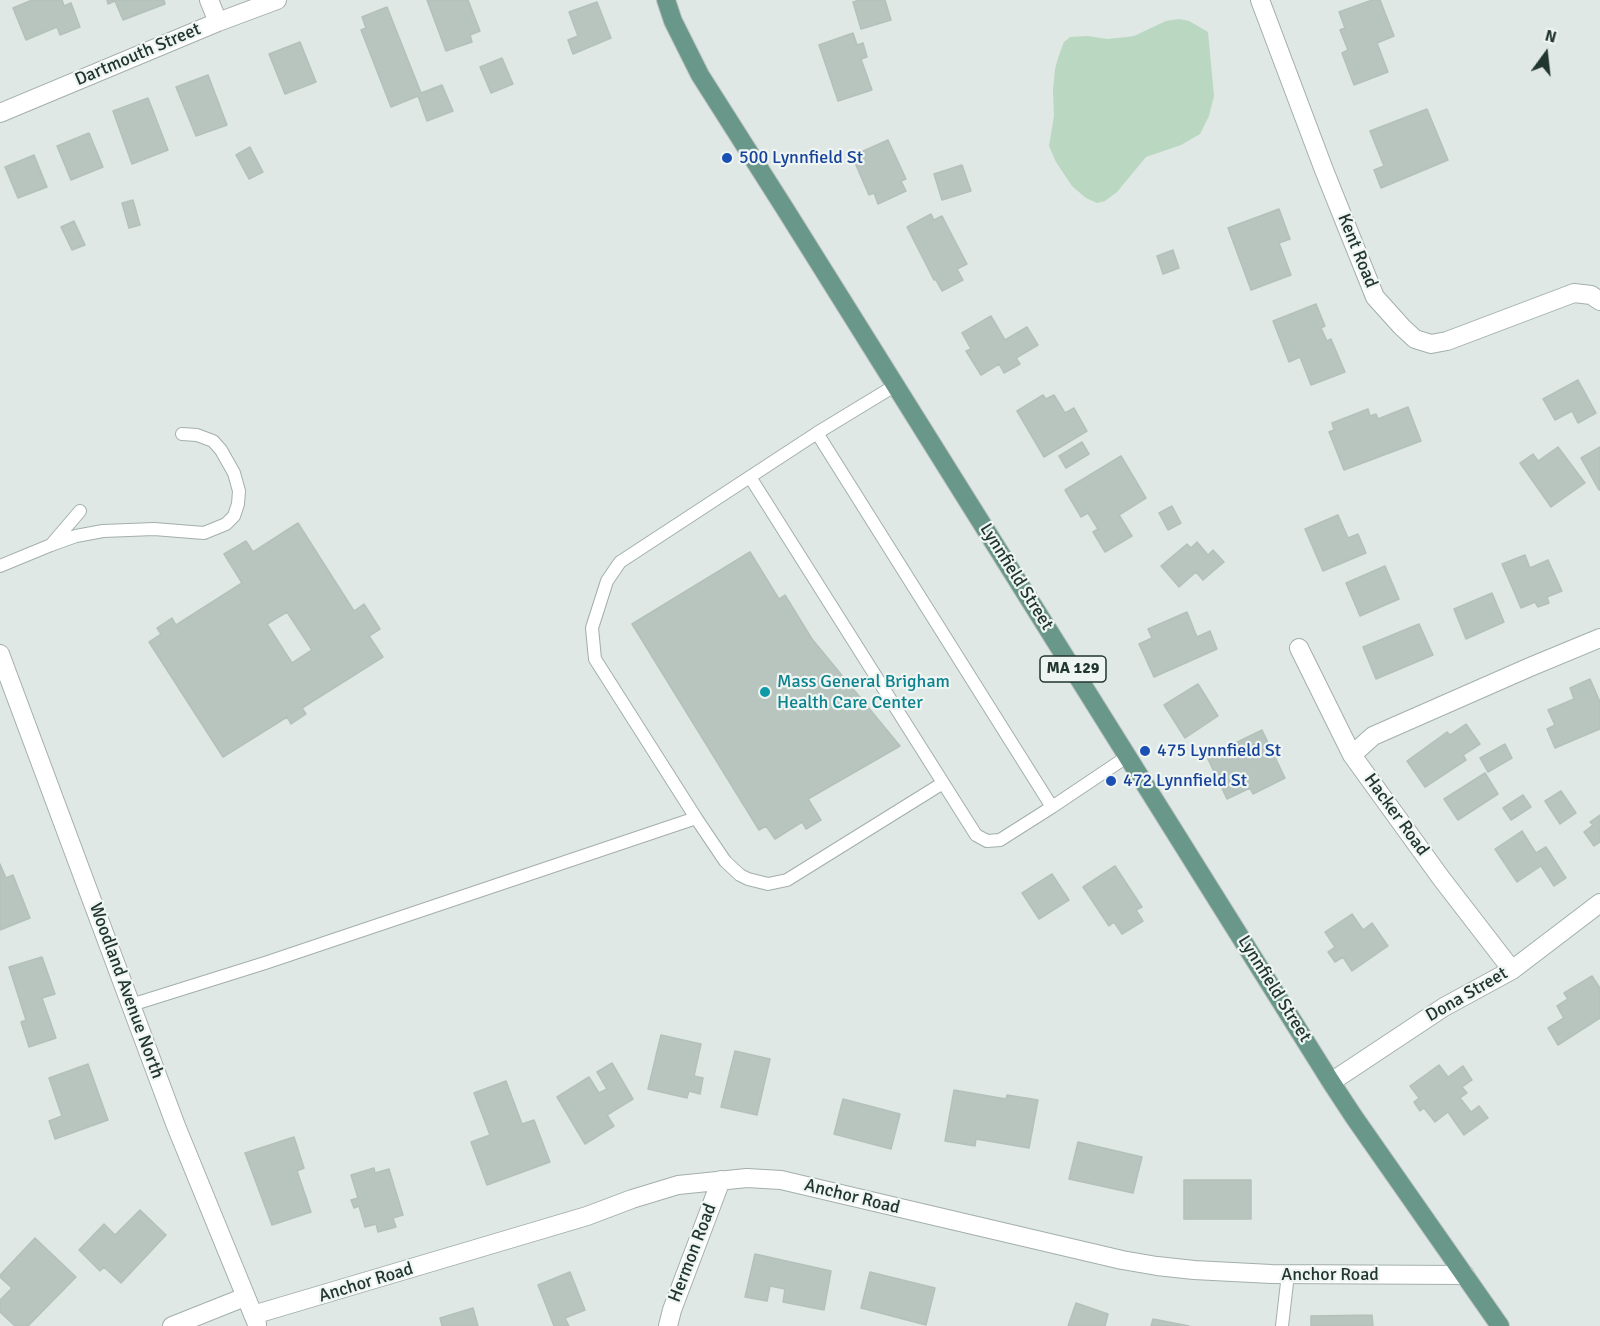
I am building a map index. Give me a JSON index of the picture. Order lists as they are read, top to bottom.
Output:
{
  "streets": {
    "main road": ["Lynnfield Street", "MA 129"],
    "street": [
      "Dartmouth Street",
      "Kent Road",
      "Hacker Road",
      "Woodland Avenue North",
      "Dona Street",
      "Anchor Road",
      "Hermon Road"
    ]
  },
  "crossings": [
    ["Lynnfield Street", "Dona Street"],
    ["Lynnfield Street", "Anchor Road"],
    ["Hacker Road", "Dona Street"],
    ["Woodland Avenue North", "Anchor Road"],
    ["Anchor Road", "Hermon Road"]
  ],
  "places": [
    "500 Lynnfield St",
    "Mass General Brigham Health Care Center",
    "475 Lynnfield St",
    "472 Lynnfield St"
  ],
  "north": "top"
}
